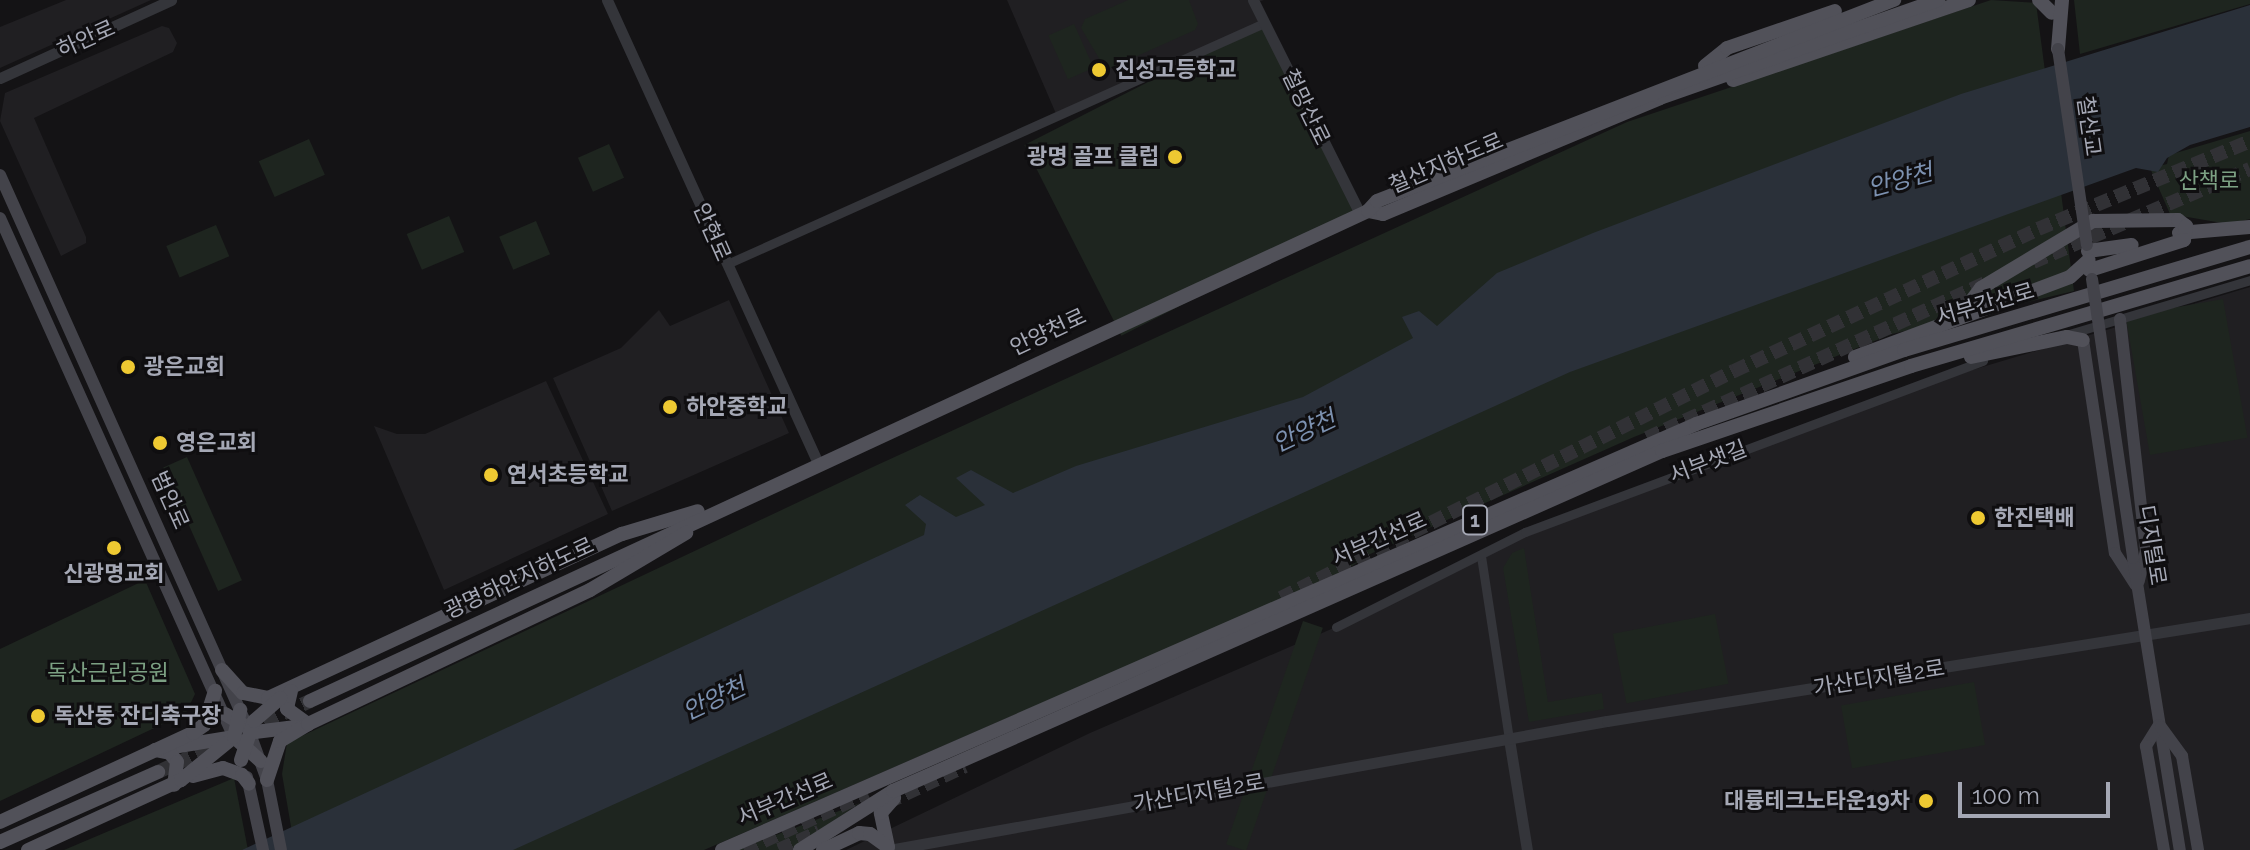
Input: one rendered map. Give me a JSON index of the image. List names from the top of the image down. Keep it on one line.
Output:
{"streets":{"main road":["철산교","철산지하도로","서부간선로","안양천로","범안로","1","디지털로","광명하안지하도로"],"street":["하안로","철망산로","안현로","서부샛길","가산디지털2로"]},"crossings":[["철망산로","철산지하도로"],["철망산로","안양천로"],["철산교","디지털로"],["철산지하도로","안양천로"],["안현로","안양천로"],["안양천로","광명하안지하도로"],["디지털로","가산디지털2로"]],"water":["안양천"],"parks":["산책로","독산근린공원"],"places":["진성고등학교","광명 골프 클럽","광은교회","하안중학교","영은교회","연서초등학교","한진택배","신광명교회","독산동 잔디축구장","대륭테크노타운19차"],"scale_bar":"100 m"}
